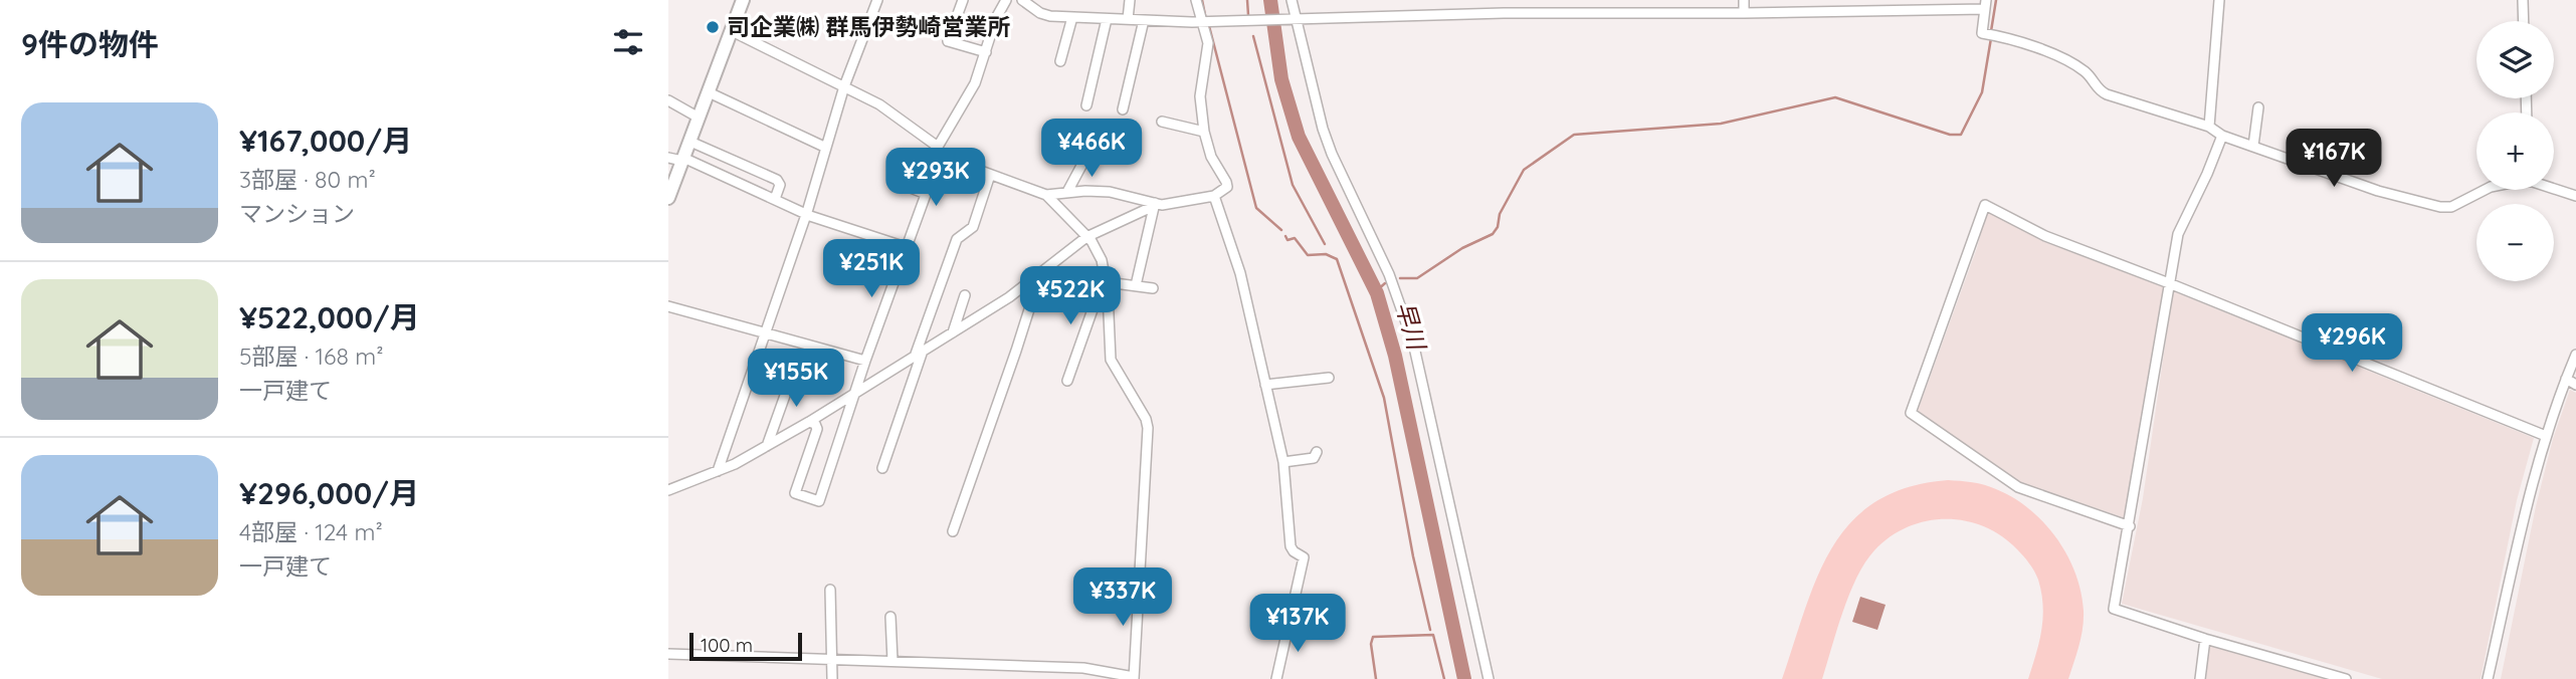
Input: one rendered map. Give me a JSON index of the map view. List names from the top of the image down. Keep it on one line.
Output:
{"water":["早川"],"places":["司企業㈱ 群馬伊勢崎営業所"],"scale_bar":"100 m","page":{"heading":"9件の物件","map_buttons":["+","−"],"list":[{"name":"¥167,000/月","note":"3部屋 · 80 m² · マンション"},{"name":"¥522,000/月","note":"5部屋 · 168 m² · 一戸建て"},{"name":"¥296,000/月","note":"4部屋 · 124 m² · 一戸建て"}],"price":["¥466K","¥167K","¥293K","¥251K","¥522K","¥296K","¥155K","¥337K","¥137K"],"scale":"100 m"}}
